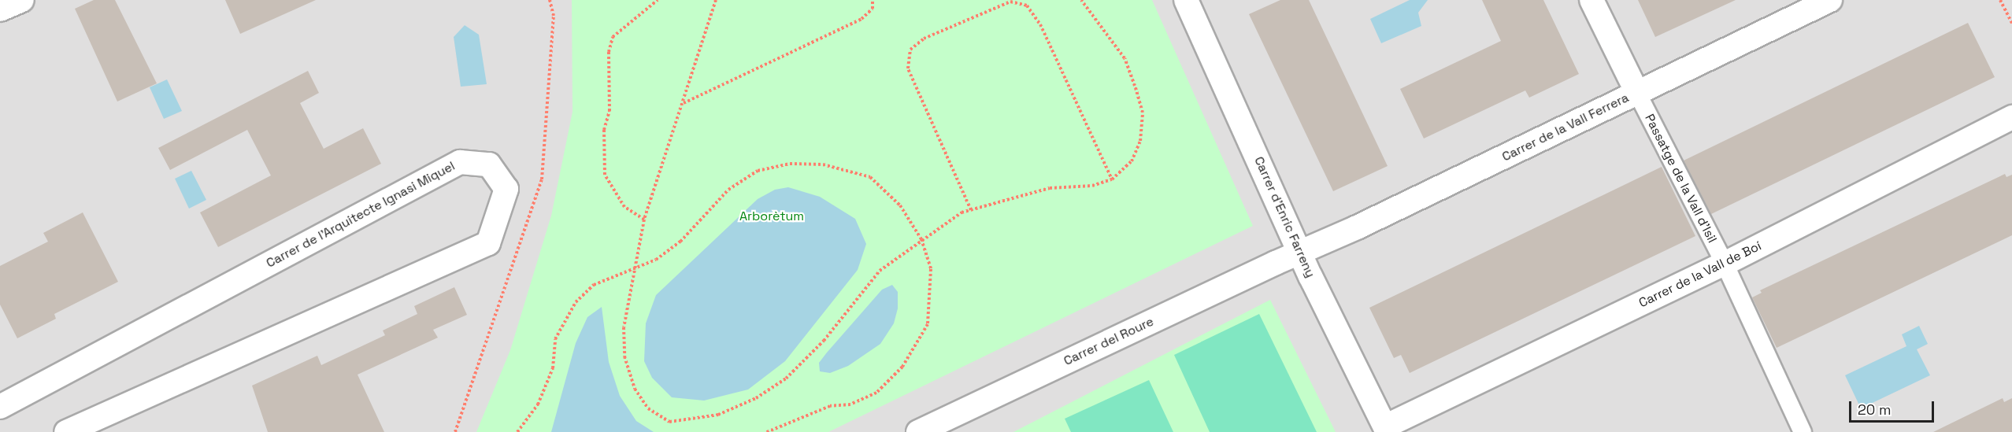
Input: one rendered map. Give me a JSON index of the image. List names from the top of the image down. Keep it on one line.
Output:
{"streets":{"street":["Carrer de la Vall Ferrera","Passatge de la Vall d'Isil","Carrer de l'Arquitecte Ignasi Miquel","Carrer d'Enric Farreny","Carrer de la Vall de Boí","Carrer del Roure"]},"crossings":[["Carrer de la Vall Ferrera","Passatge de la Vall d'Isil"],["Carrer de la Vall Ferrera","Carrer d'Enric Farreny"],["Carrer de la Vall Ferrera","Carrer del Roure"],["Passatge de la Vall d'Isil","Carrer de la Vall de Boí"],["Carrer d'Enric Farreny","Carrer de la Vall de Boí"],["Carrer d'Enric Farreny","Carrer del Roure"]],"parks":["Arborètum"],"scale_bar":"20 m"}
